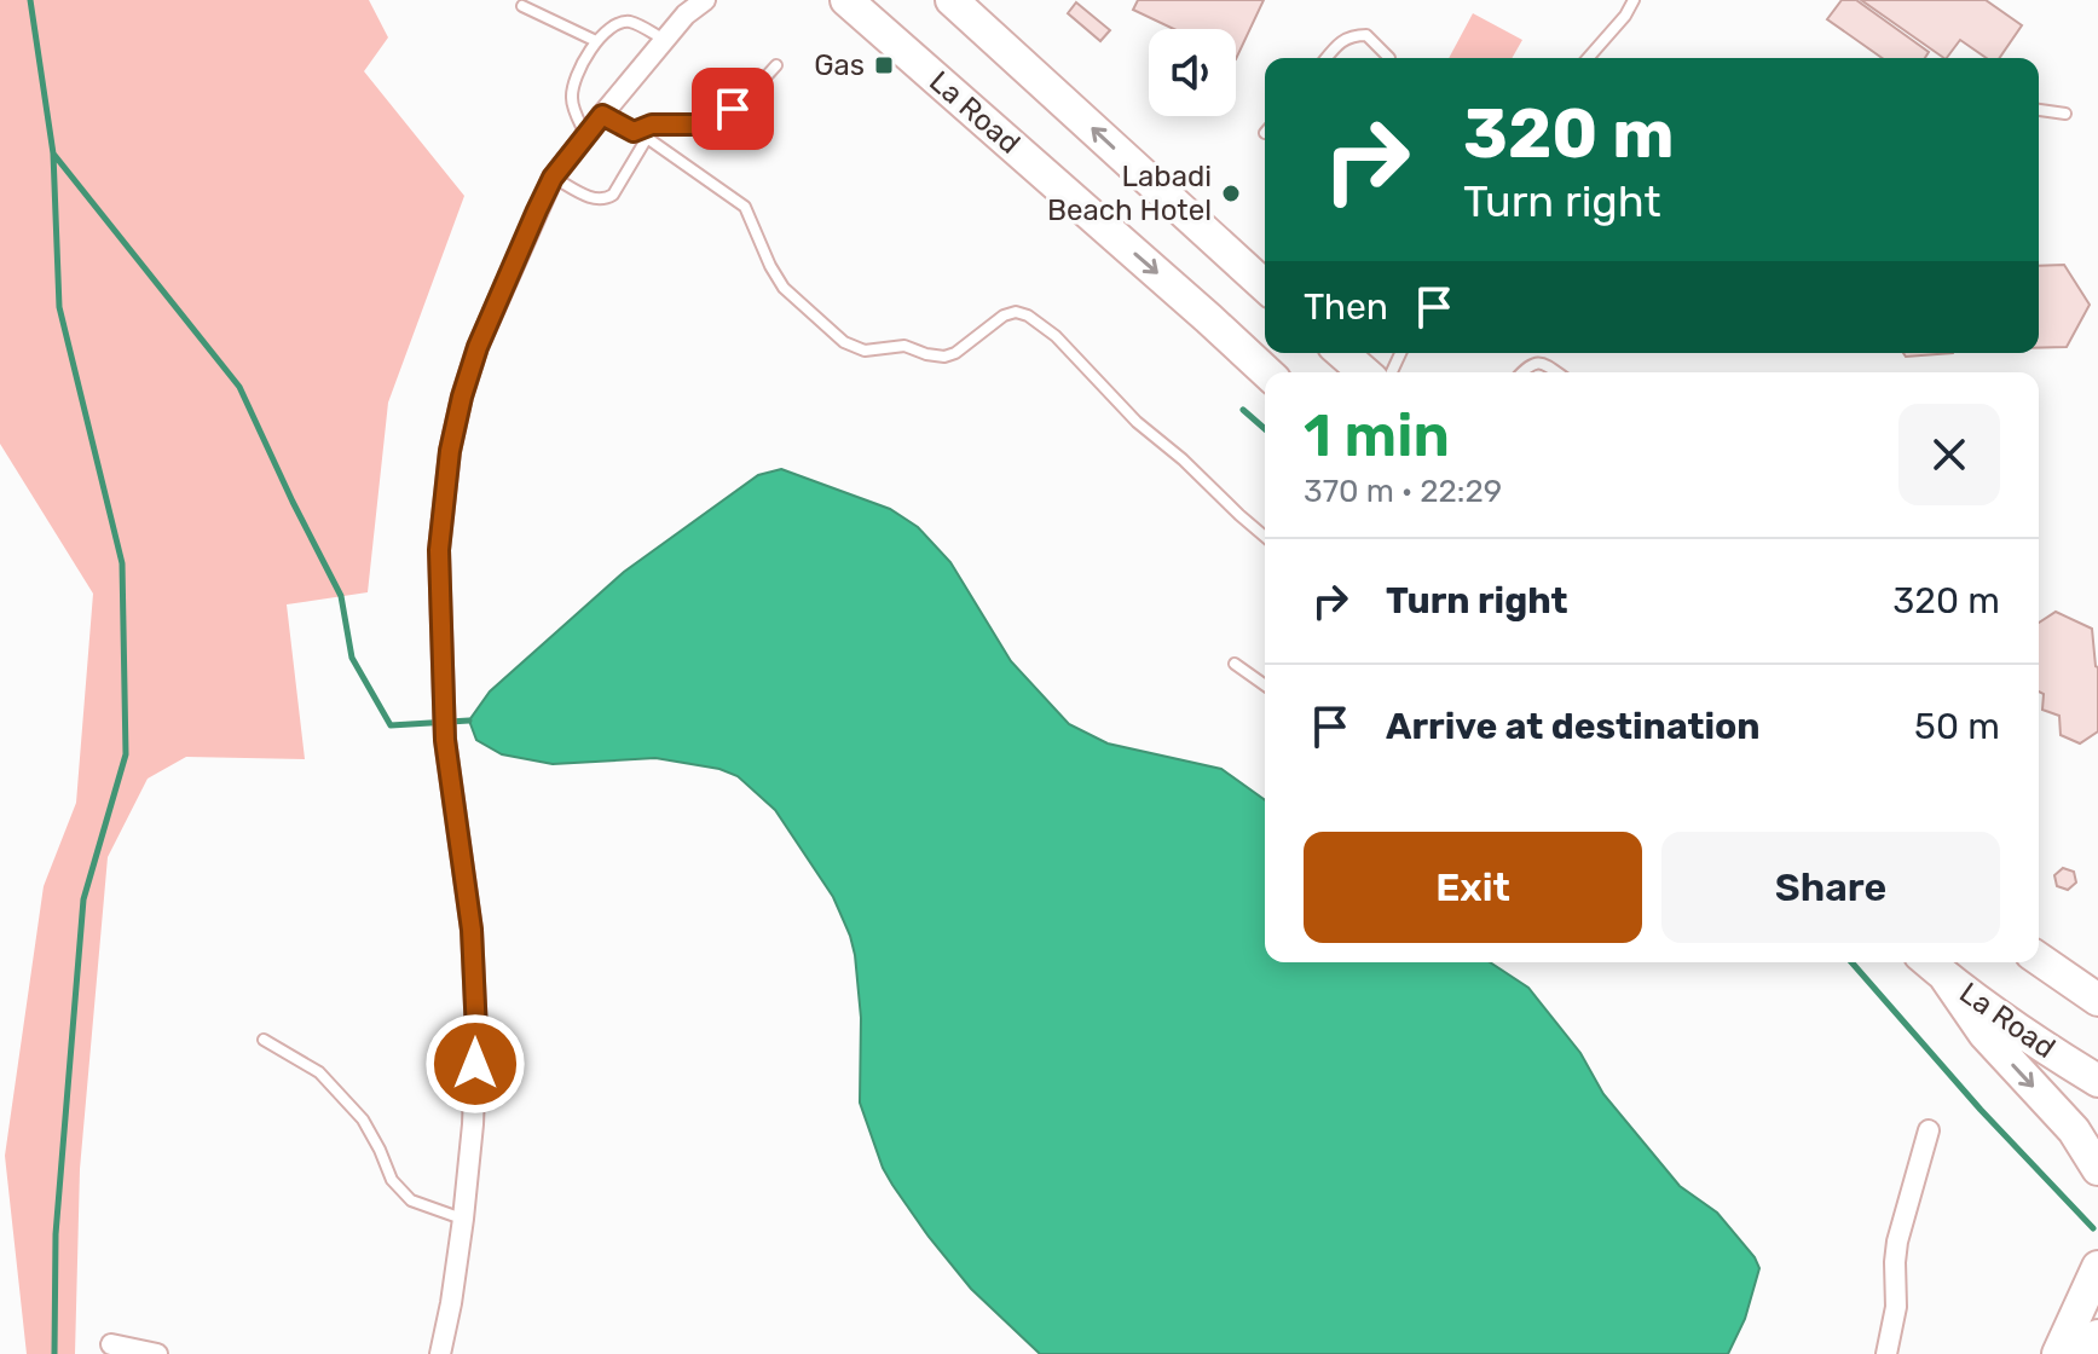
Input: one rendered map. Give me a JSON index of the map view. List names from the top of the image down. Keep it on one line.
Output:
{"streets":{"main road":["La Road"]},"places":{"transit":["Gas"],"other":["Labadi Beach Hotel"]},"page":{"turn":["320 m","Turn right"],"then":"Then","heading":["1 min","370 m · 22:29"],"list":[{"name":"Turn right","value":"320 m"},{"name":"Arrive at destination","value":"50 m"}],"buttons":["Exit","Share"]}}
